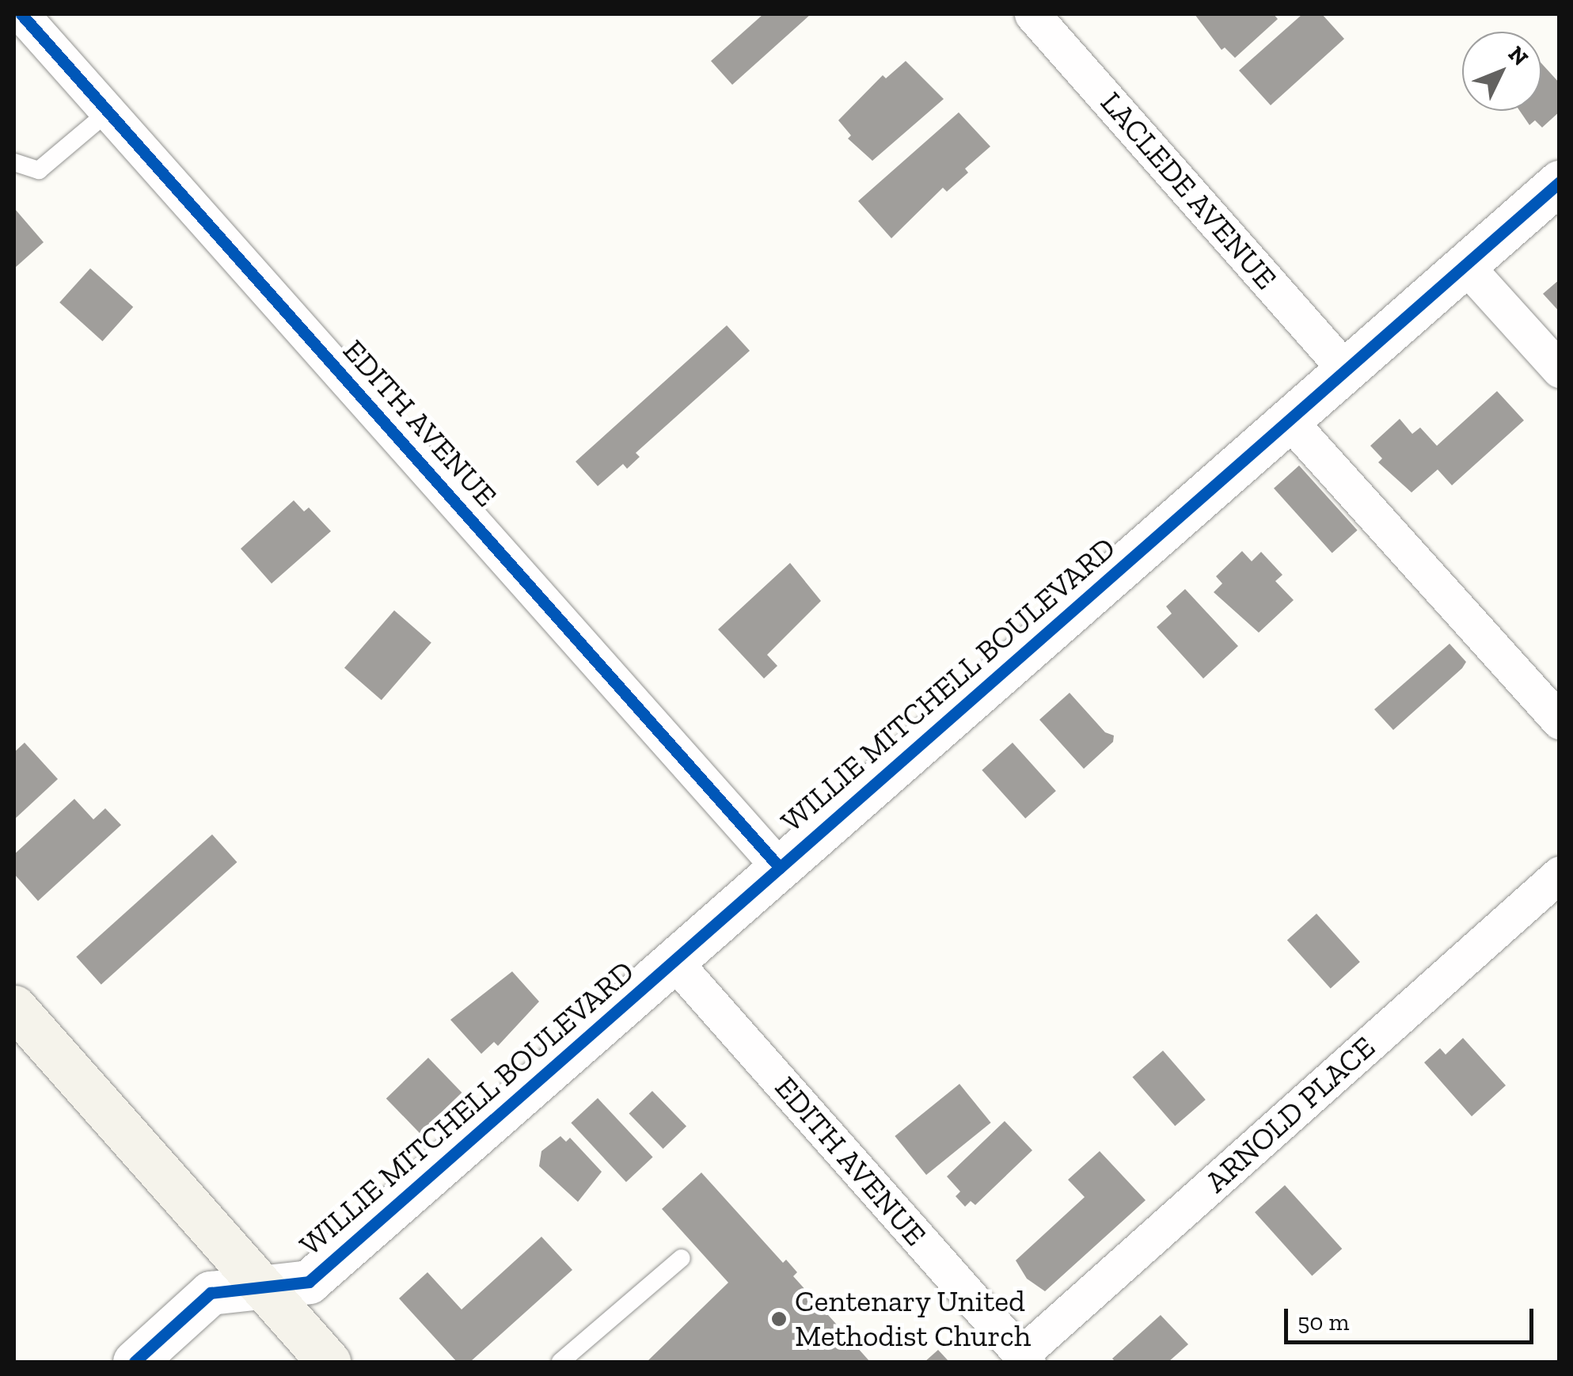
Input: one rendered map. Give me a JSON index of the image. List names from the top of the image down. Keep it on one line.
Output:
{"streets":{"street":["LACLEDE AVENUE","EDITH AVENUE","WILLIE MITCHELL BOULEVARD","ARNOLD PLACE"]},"crossings":[["LACLEDE AVENUE","WILLIE MITCHELL BOULEVARD"],["EDITH AVENUE","WILLIE MITCHELL BOULEVARD"],["EDITH AVENUE","ARNOLD PLACE"]],"places":["Centenary United Methodist Church"],"scale_bar":"50 m","north":"top right"}
